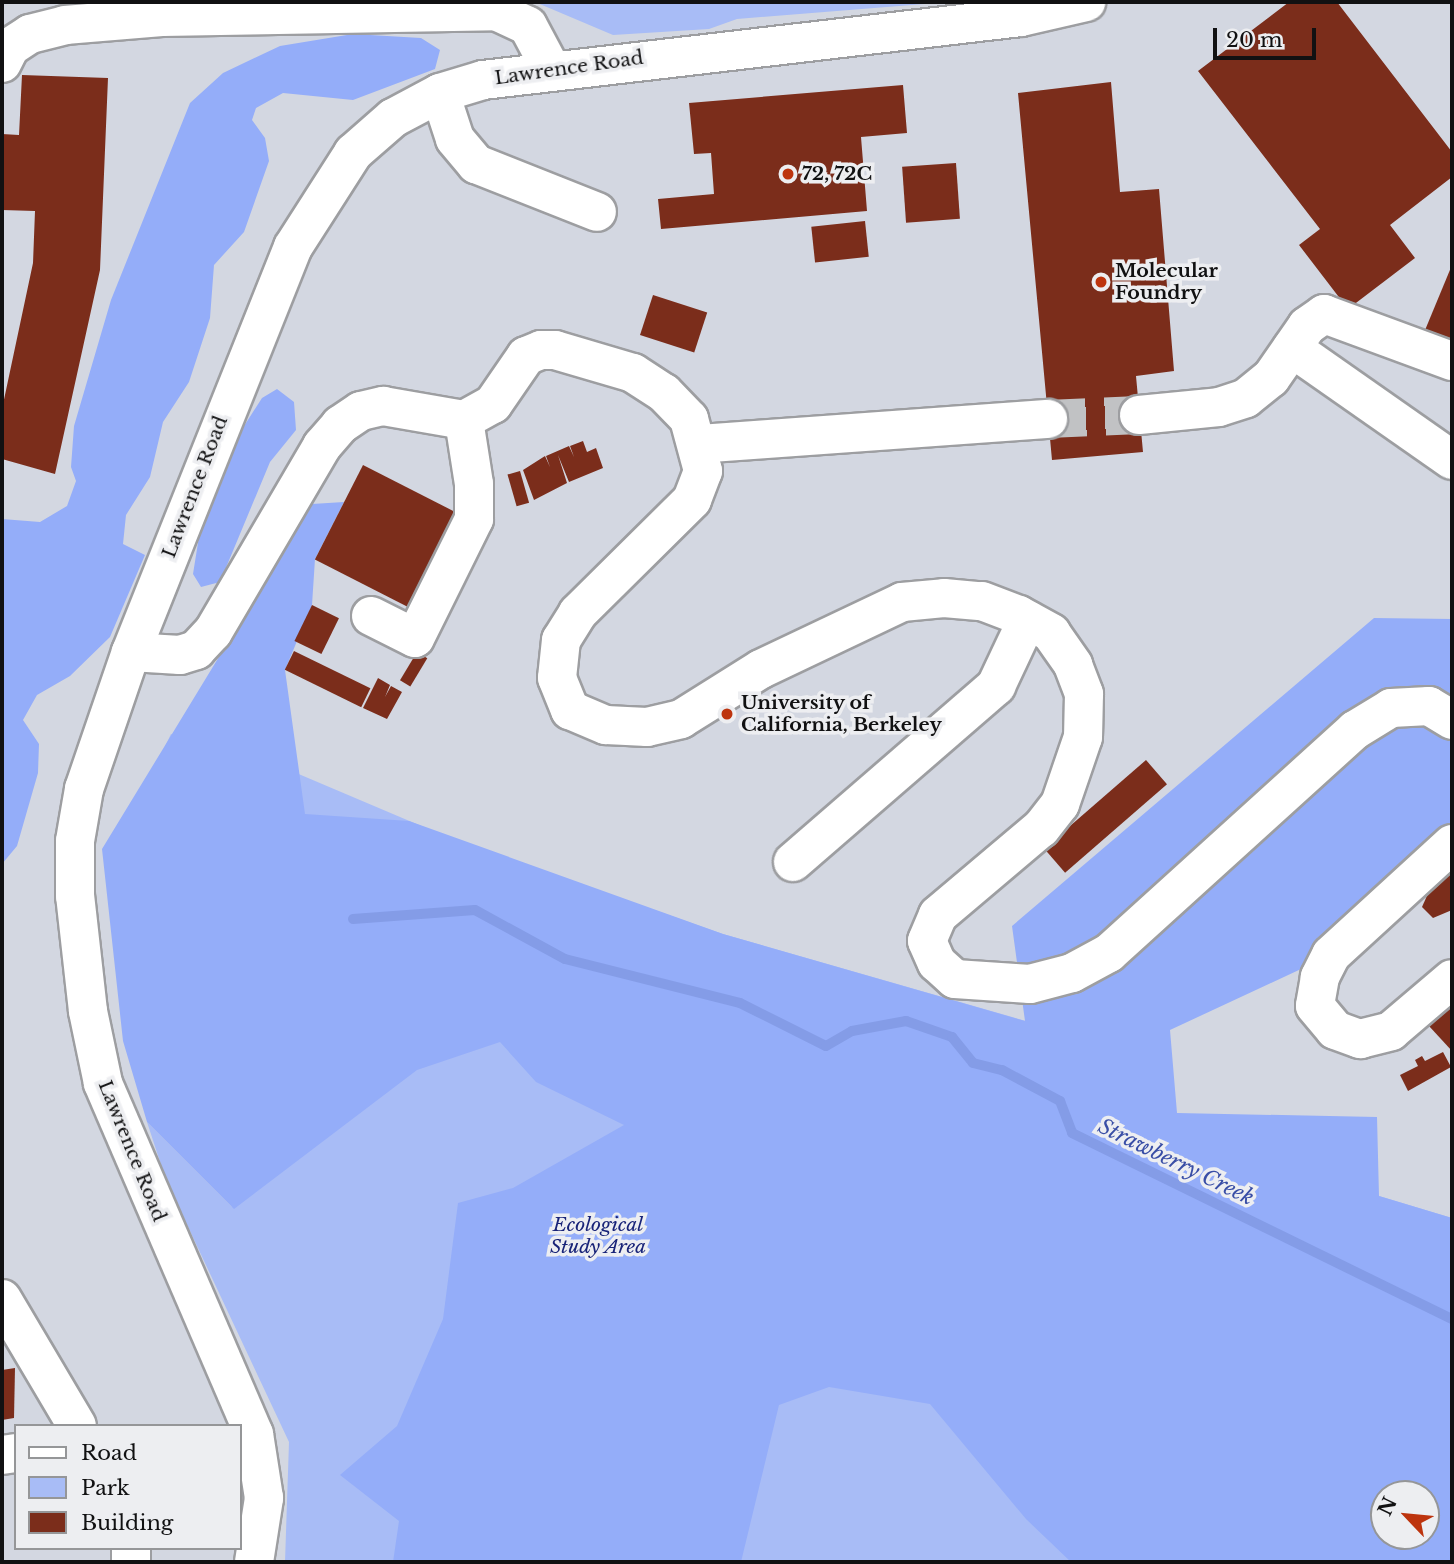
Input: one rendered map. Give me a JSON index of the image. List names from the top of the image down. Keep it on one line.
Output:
{"streets":{"lane":["Lawrence Road"]},"water":["Strawberry Creek"],"parks":["Ecological Study Area"],"places":["72, 72C","Molecular Foundry","University of California, Berkeley"],"legend":["Road","Park","Building"],"scale_bar":"20 m","north":"top left"}
